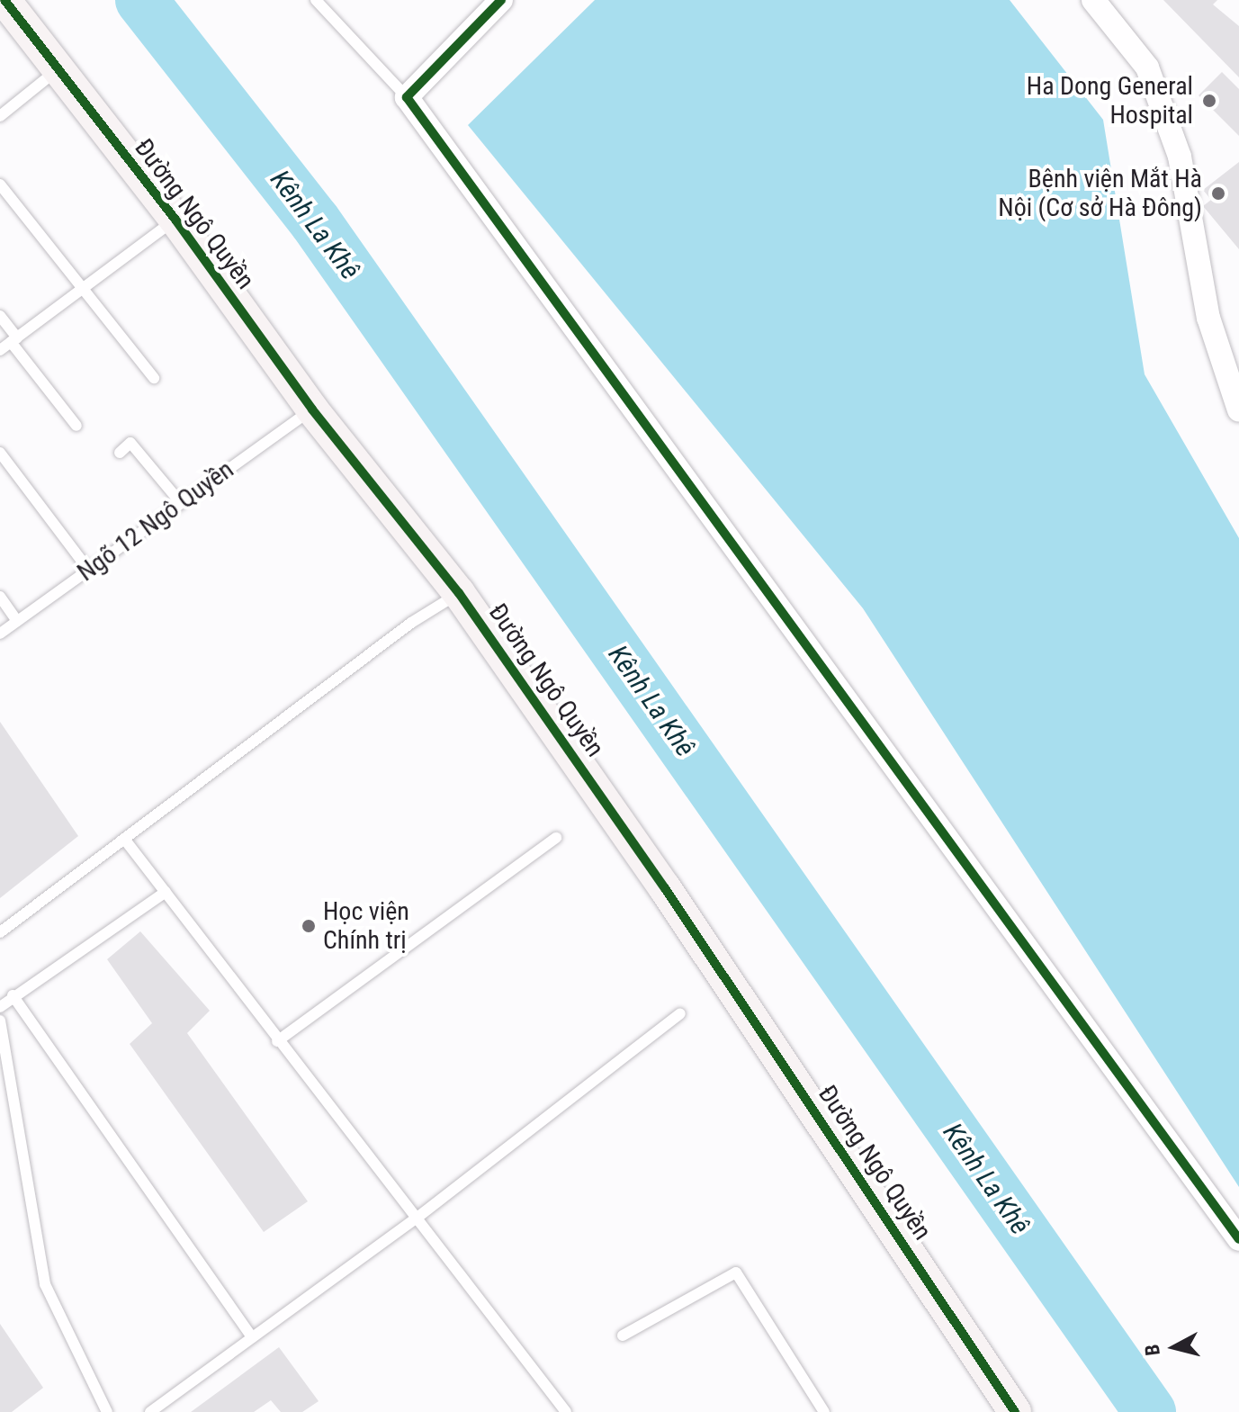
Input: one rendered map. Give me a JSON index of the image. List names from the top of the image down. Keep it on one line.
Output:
{"streets":{"street":["Đường Ngô Quyền"],"lane":["Ngõ 12 Ngô Quyền"]},"crossings":[["Đường Ngô Quyền","Ngõ 12 Ngô Quyền"]],"water":["Kênh La Khê"],"places":["Ha Dong General Hospital","Bệnh viện Mắt Hà Nội (Cơ sở Hà Đông)","Học viện Chính trị"],"north":"left"}
